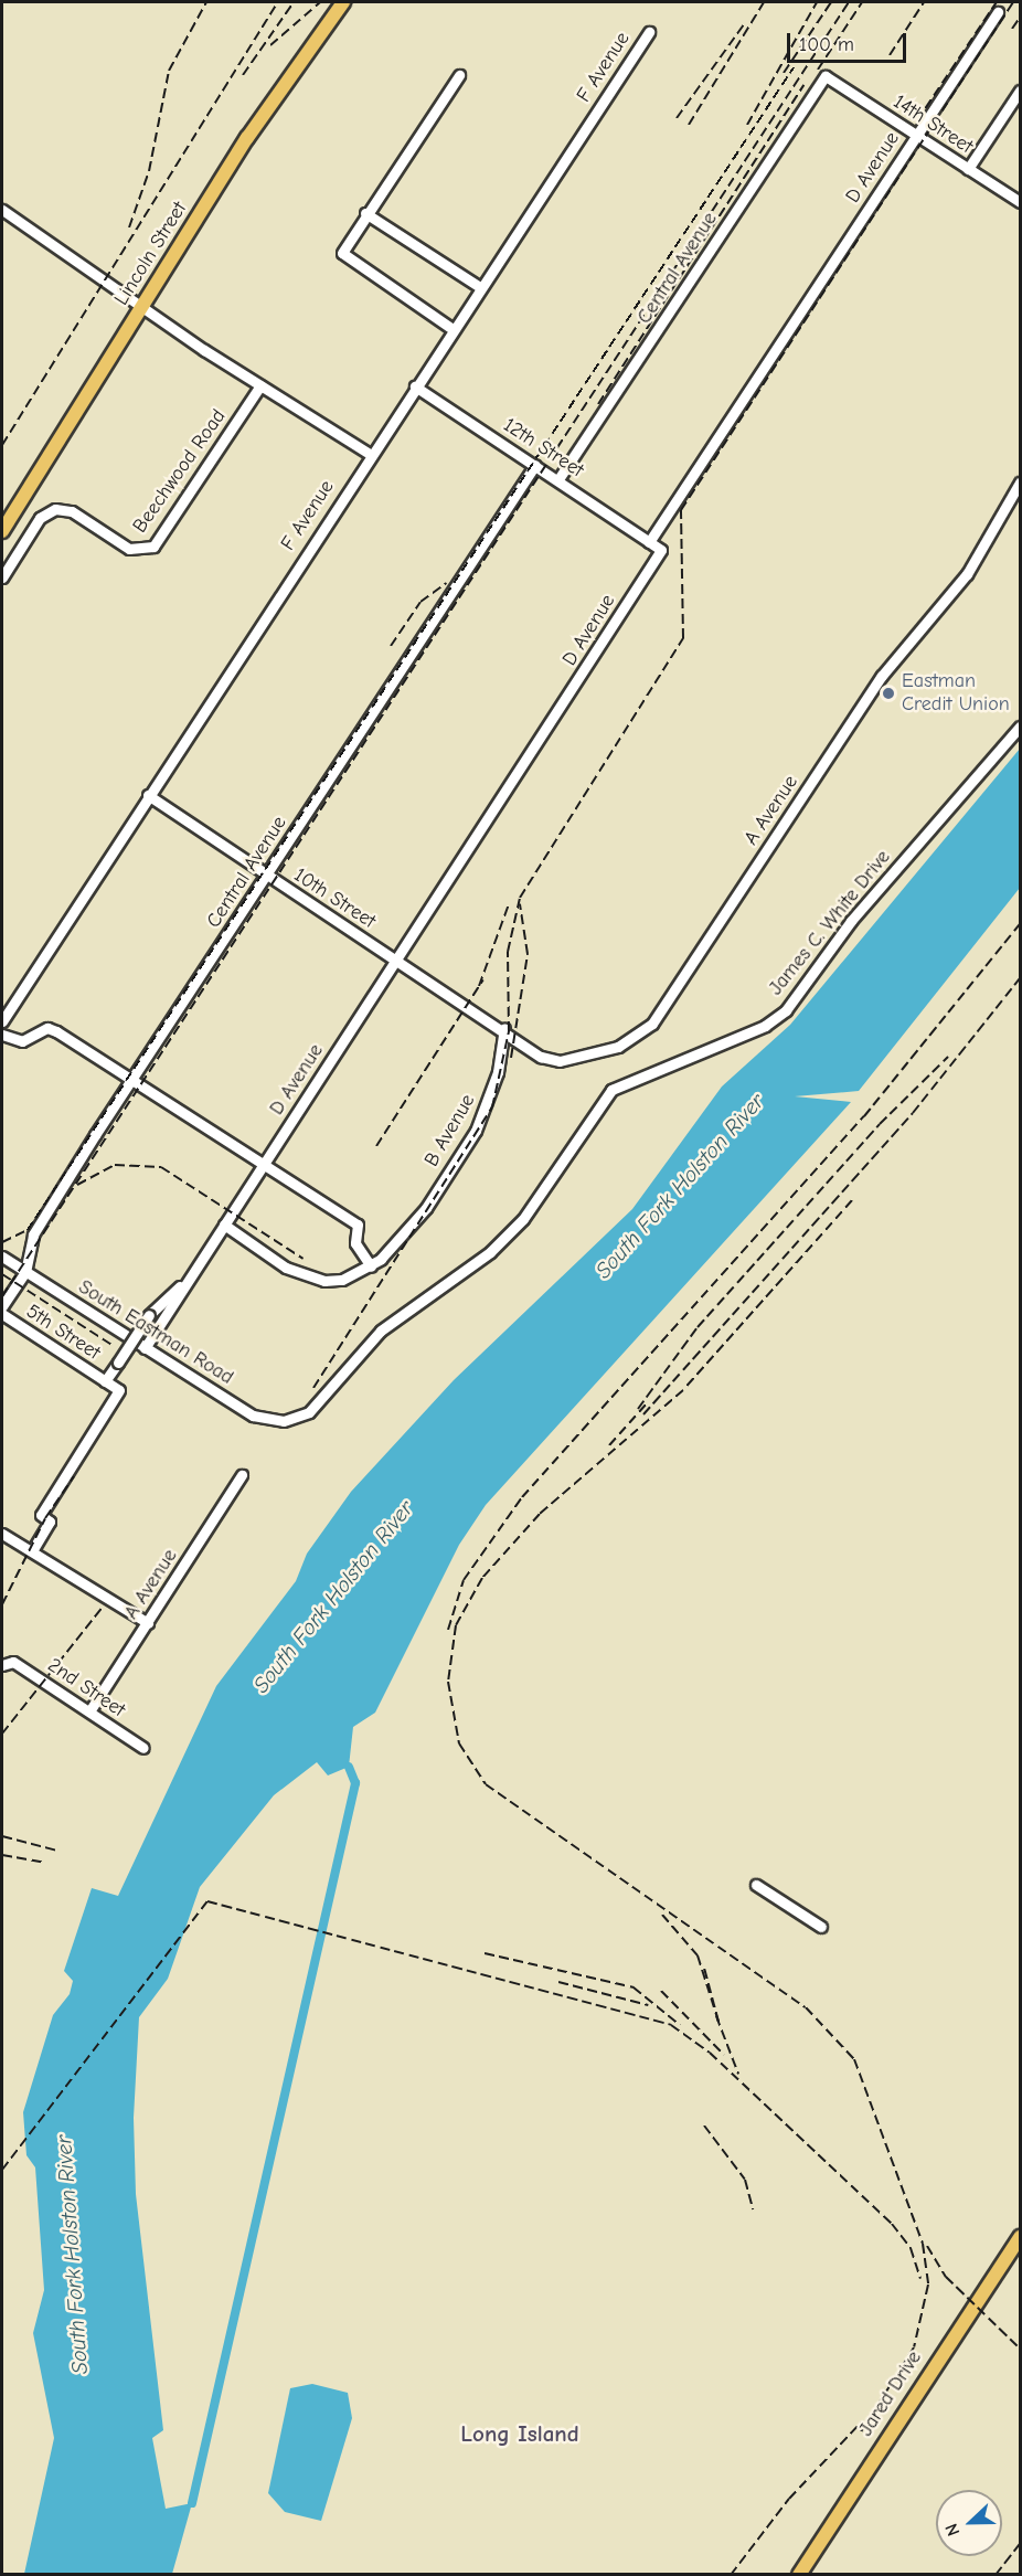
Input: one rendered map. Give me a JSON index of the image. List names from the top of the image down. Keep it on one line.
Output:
{"streets":{"main road":["Lincoln Street","Jared Drive"],"street":["F Avenue","14th Street","D Avenue","Central Avenue","12th Street","Beechwood Road","A Avenue","10th Street","James C. White Drive","B Avenue","5th Street","South Eastman Road","2nd Street"]},"crossings":[["F Avenue","12th Street"],["F Avenue","10th Street"],["14th Street","D Avenue"],["14th Street","Central Avenue"],["D Avenue","12th Street"],["D Avenue","10th Street"],["D Avenue","5th Street"],["D Avenue","South Eastman Road"],["Central Avenue","12th Street"],["Central Avenue","10th Street"],["Central Avenue","South Eastman Road"],["A Avenue","10th Street"],["A Avenue","B Avenue"],["A Avenue","2nd Street"],["10th Street","B Avenue"],["James C. White Drive","South Eastman Road"]],"districts":["Long Island"],"water":["South Fork Holston River"],"places":["Eastman Credit Union"],"scale_bar":"100 m","north":"left"}
